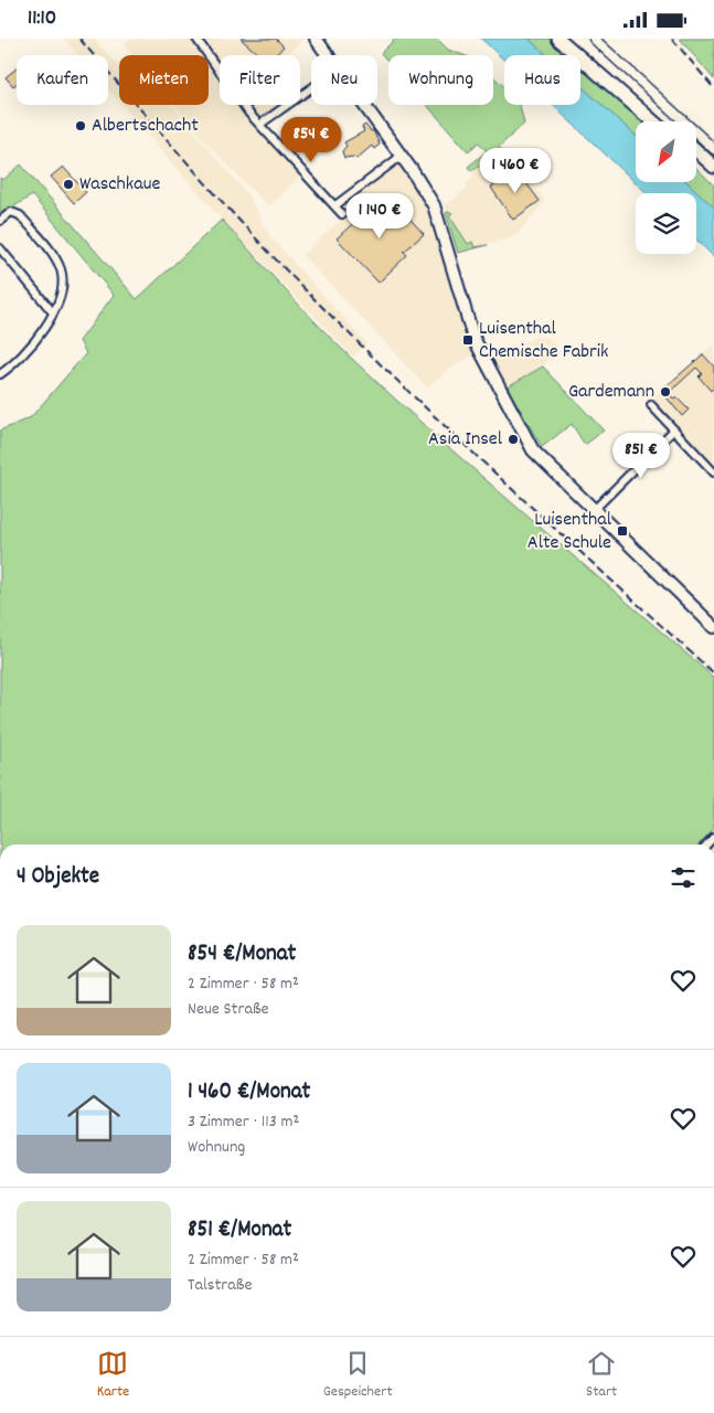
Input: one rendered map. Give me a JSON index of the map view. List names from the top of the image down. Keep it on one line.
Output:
{"places":{"other":["Albertschacht","Waschkaue","Gardemann","Asia Insel"],"transit":["Luisenthal Chemische Fabrik","Luisenthal Alte Schule"]},"north":"bottom left","page":{"status":"11:10","chip":["Kaufen","Mieten","Filter","Neu","Wohnung","Haus"],"price":["854 €","1 460 €","1 140 €","851 €"],"heading":"4 Objekte","list":[{"name":"854 €/Monat","note":"2 Zimmer · 58 m² · Neue Straße"},{"name":"1 460 €/Monat","note":"3 Zimmer · 113 m² · Wohnung"},{"name":"851 €/Monat","note":"2 Zimmer · 58 m² · Talstraße"}],"tabs":["Karte","Gespeichert","Start"]}}
